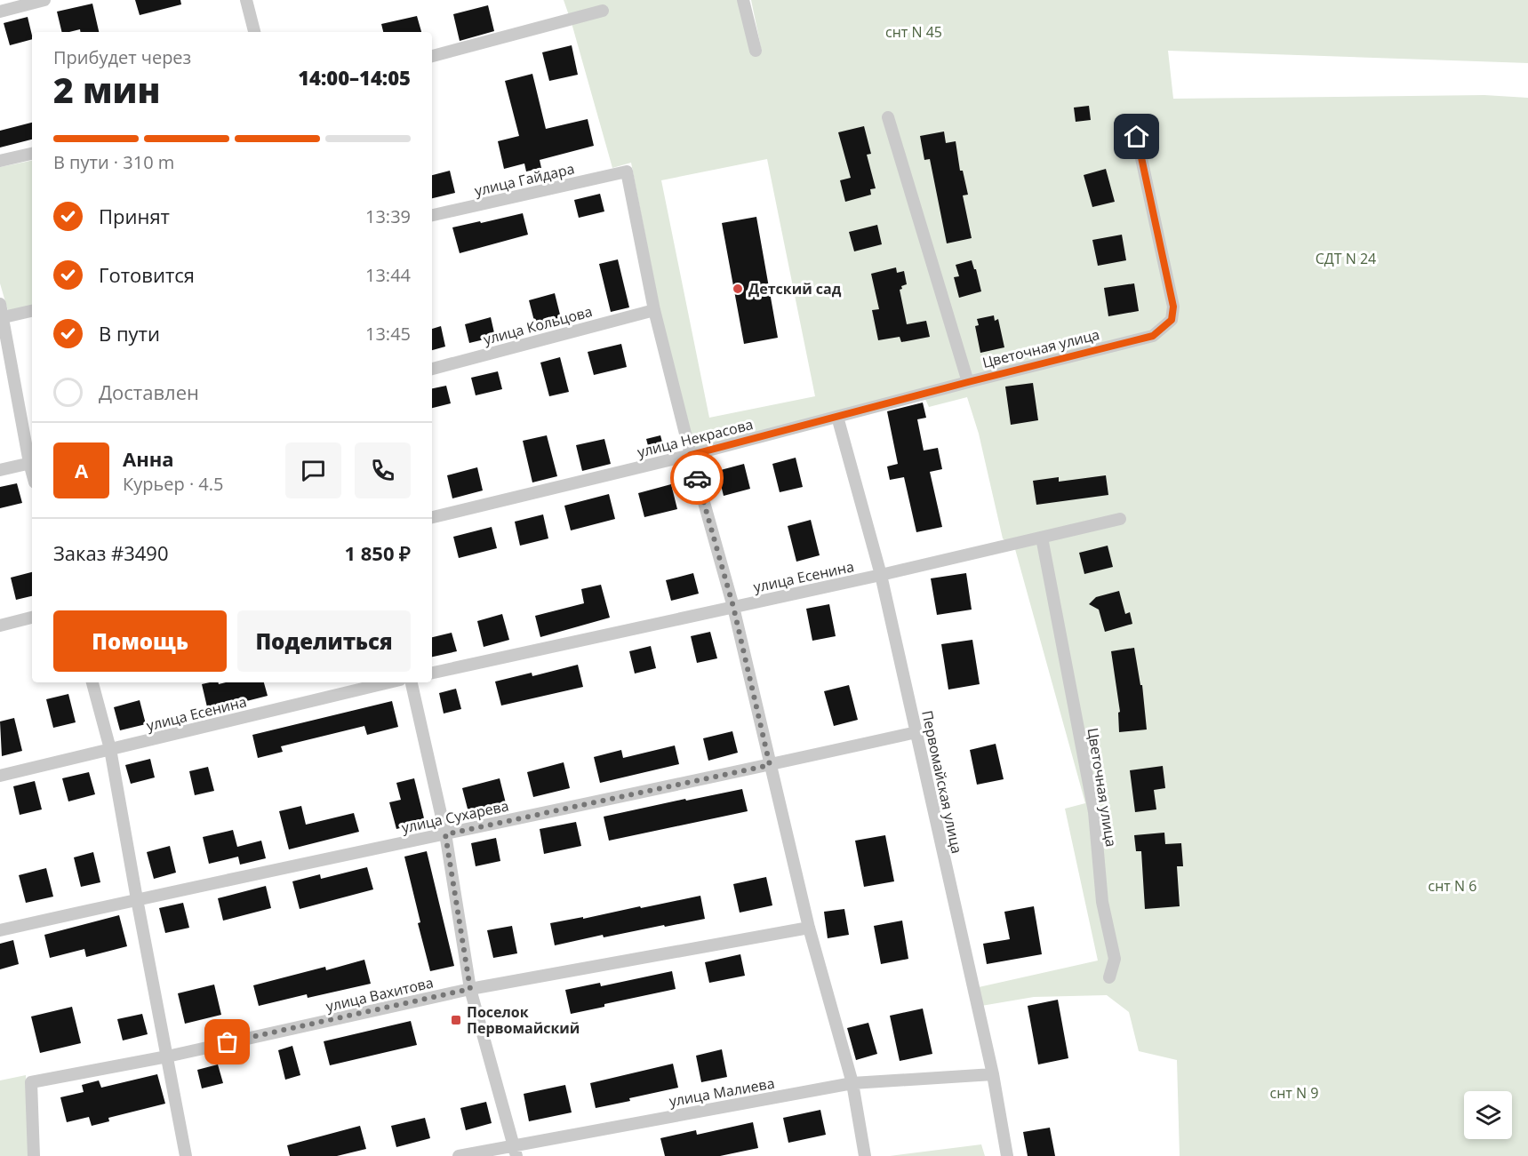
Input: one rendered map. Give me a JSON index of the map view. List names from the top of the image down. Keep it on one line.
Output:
{"streets":{"street":["улица Гайдара","улица Кольцова","Цветочная улица","улица Некрасова","улица Есенина","Первомайская улица","улица Сухарева","улица Вахитова","улица Малиева"]},"crossings":[["улица Гайдара","улица Кольцова"],["Цветочная улица","улица Некрасова"],["Цветочная улица","улица Есенина"],["улица Некрасова","Первомайская улица"],["улица Есенина","Первомайская улица"],["Первомайская улица","улица Сухарева"],["Первомайская улица","улица Малиева"]],"parks":["снт N 45","СДТ N 24","снт N 6","снт N 9"],"places":{"other":["Детский сад"],"transit":["Поселок Первомайский"]},"page":{"heading":["2 мин","Прибудет через","14:00–14:05"],"panel":["Анна","Курьер · 4.5","Заказ #3490","1 850 ₽"],"bar":"В пути · 310 m","list":[["Принят","13:39"],["Готовится","13:44"],["В пути","13:45"],"Доставлен"],"round":"А","buttons":["Помощь","Поделиться"]}}
